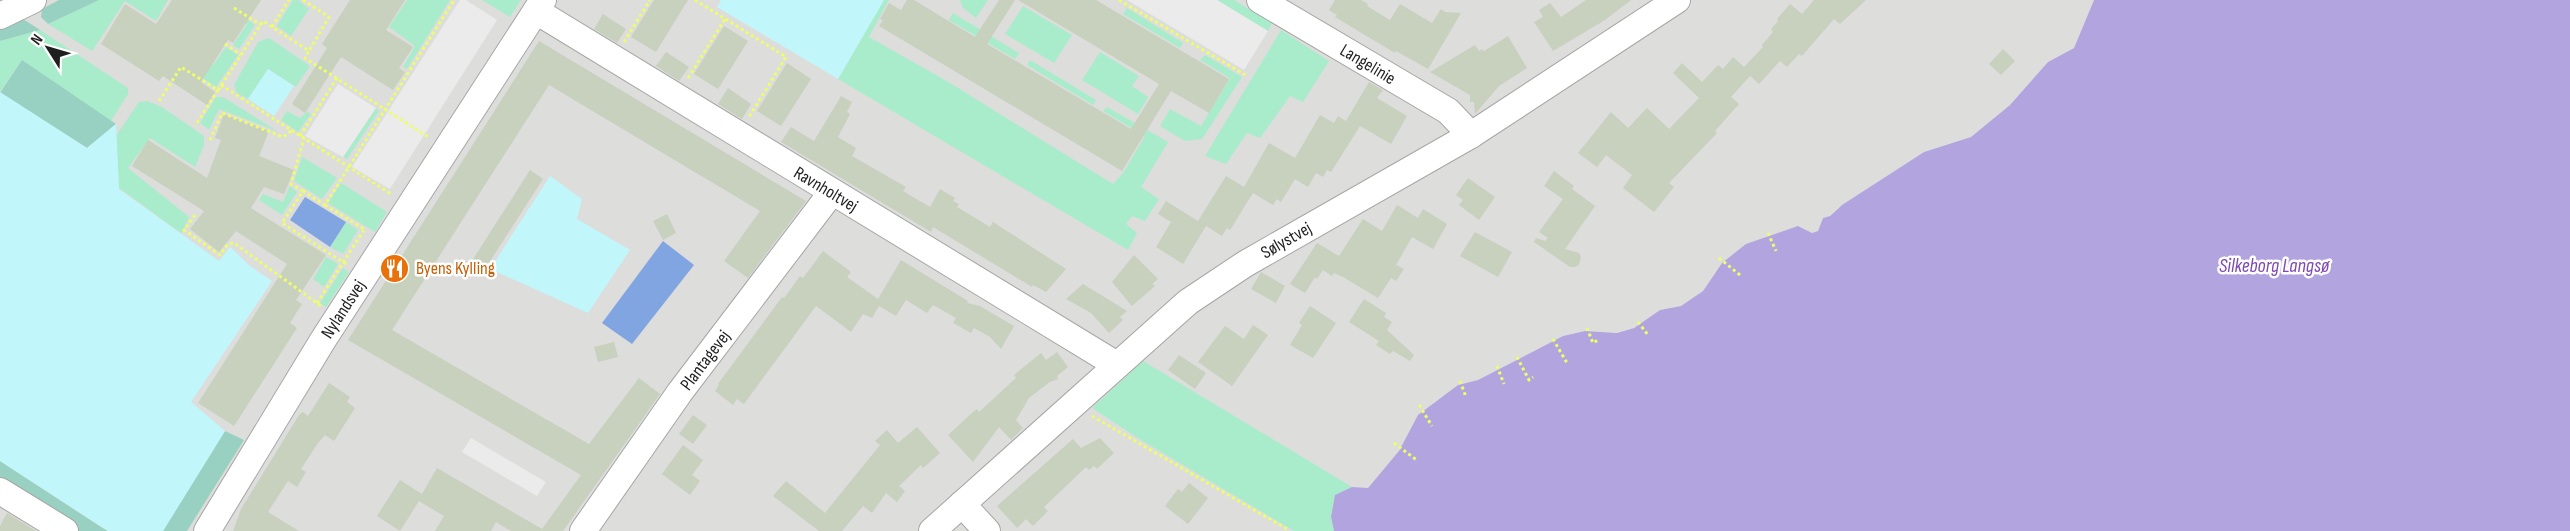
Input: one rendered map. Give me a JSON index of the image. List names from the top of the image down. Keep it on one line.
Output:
{"streets":{"street":["Langelinie","Ravnholtvej","Sølystvej","Nylandsvej","Plantagevej"]},"crossings":[["Langelinie","Sølystvej"],["Ravnholtvej","Sølystvej"],["Ravnholtvej","Nylandsvej"],["Ravnholtvej","Plantagevej"]],"water":["Silkeborg Langsø"],"places":{"restaurant":["Byens Kylling"]},"north":"top left"}
